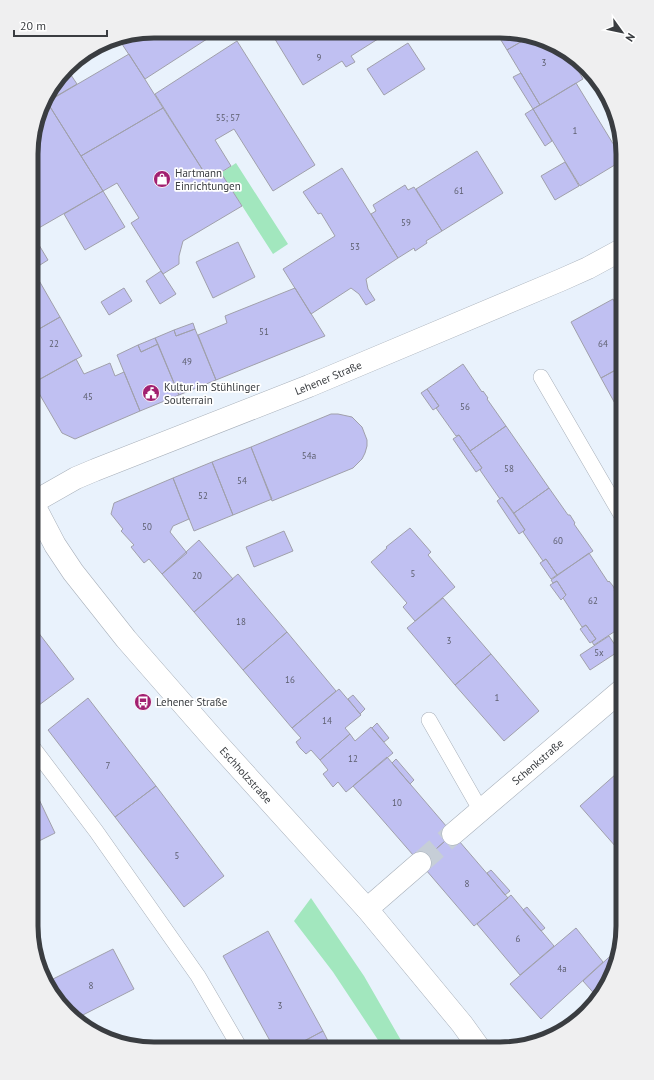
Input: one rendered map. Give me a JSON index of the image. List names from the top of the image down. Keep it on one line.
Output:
{"streets":{"street":["Lehener Straße","Schenkstraße","Eschholzstraße"]},"places":{"shop":["Hartmann Einrichtungen"],"public building":["Kultur im Stühlinger Souterrain"],"bus stop":["Lehener Straße"]},"house_numbers":["9","3","55; 57","1","61","59","53","51","22","64","49","45","56","54a","58","54","52","50","60","5","20","62","18","3","5x","16","1","14","12","7","10","5","8","6","4a","8","3"],"scale_bar":"20 m","north":"bottom right"}
